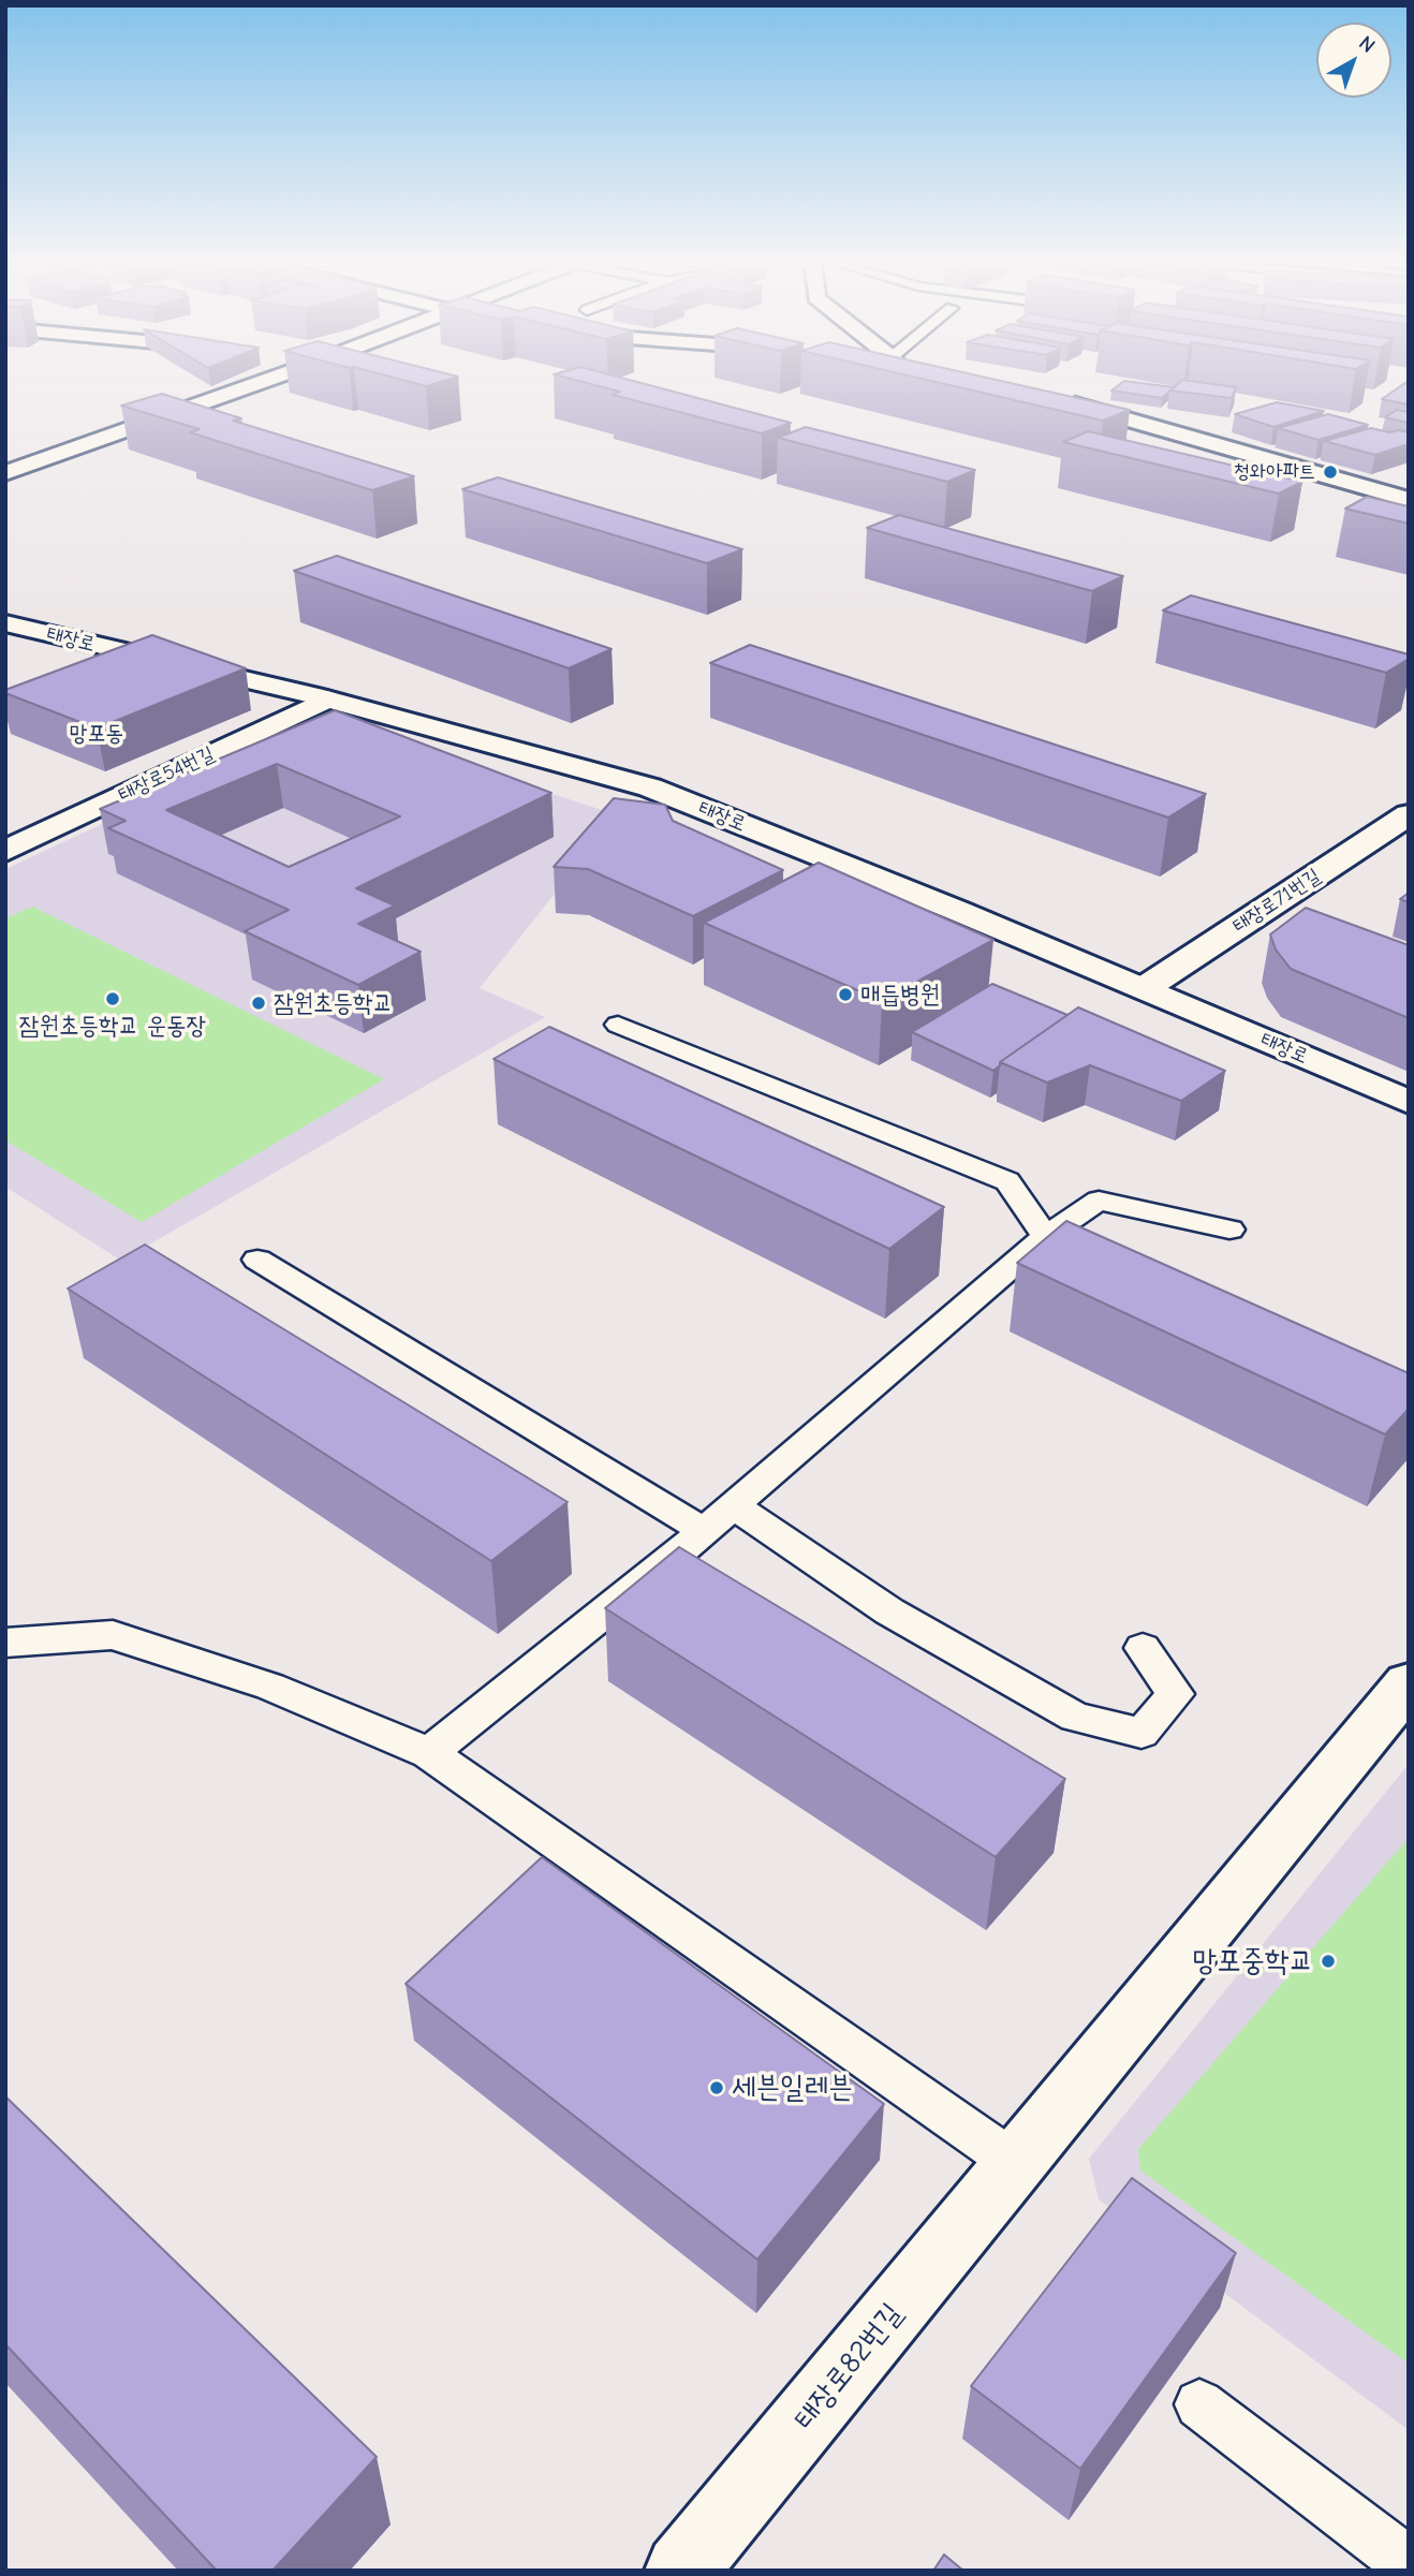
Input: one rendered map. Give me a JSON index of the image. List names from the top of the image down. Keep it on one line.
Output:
{"streets":{"street":["태장로","태장로54번길","태장로71번길","태장로82번길"]},"crossings":[["태장로","태장로54번길"],["태장로","태장로71번길"]],"districts":["망포동"],"places":["청와아파트","매듭병원","잠원초등학교 운동장","잠원초등학교","망포중학교","세븐일레븐"],"north":"top right"}
